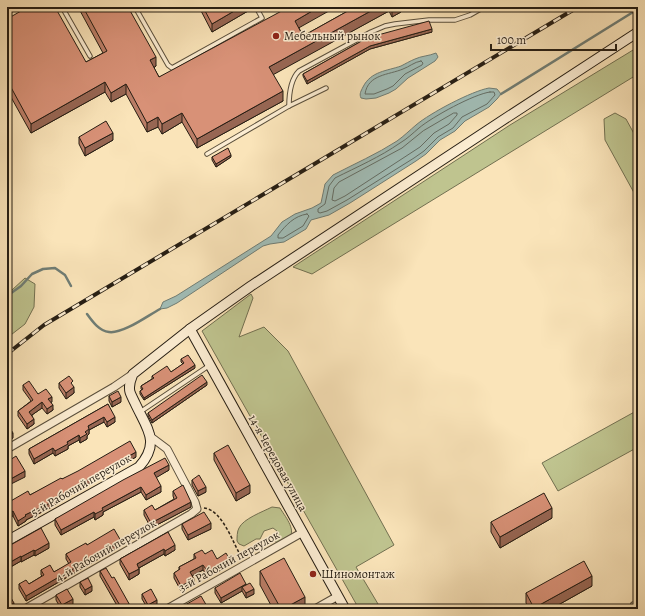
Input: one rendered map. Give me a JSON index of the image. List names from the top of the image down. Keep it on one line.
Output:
{"streets":{"main road":["14-я Чередовая улица","5-й Рабочий переулок"],"street":["4-й Рабочий переулок","3-й Рабочий переулок"]},"crossings":[["14-я Чередовая улица","3-й Рабочий переулок"]],"places":["Мебельный рынок","Шиномонтаж"],"scale_bar":"100 m"}
